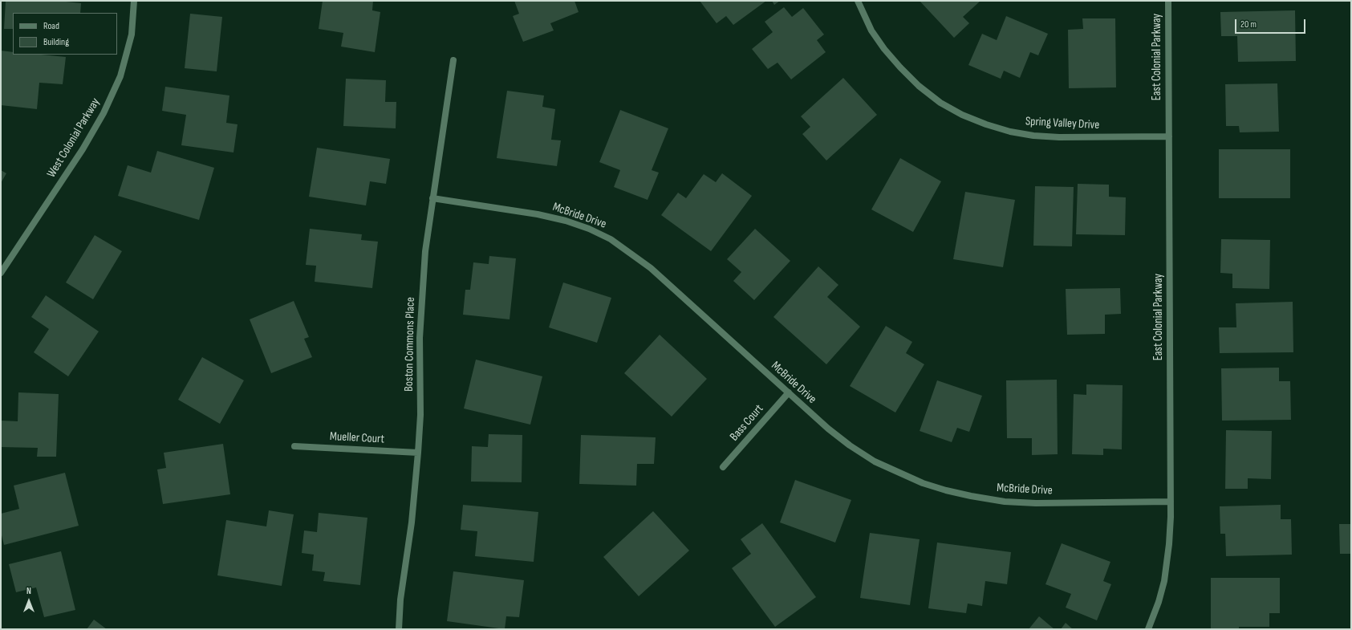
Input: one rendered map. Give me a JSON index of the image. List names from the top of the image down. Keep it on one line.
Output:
{"streets":{"street":["East Colonial Parkway","Spring Valley Drive","West Colonial Parkway","McBride Drive","Boston Commons Place","Bass Court","Mueller Court"]},"crossings":[["East Colonial Parkway","Spring Valley Drive"],["East Colonial Parkway","McBride Drive"],["McBride Drive","Boston Commons Place"],["McBride Drive","Bass Court"],["Boston Commons Place","Mueller Court"]],"legend":["Road","Building"],"scale_bar":"20 m","north":"top"}
